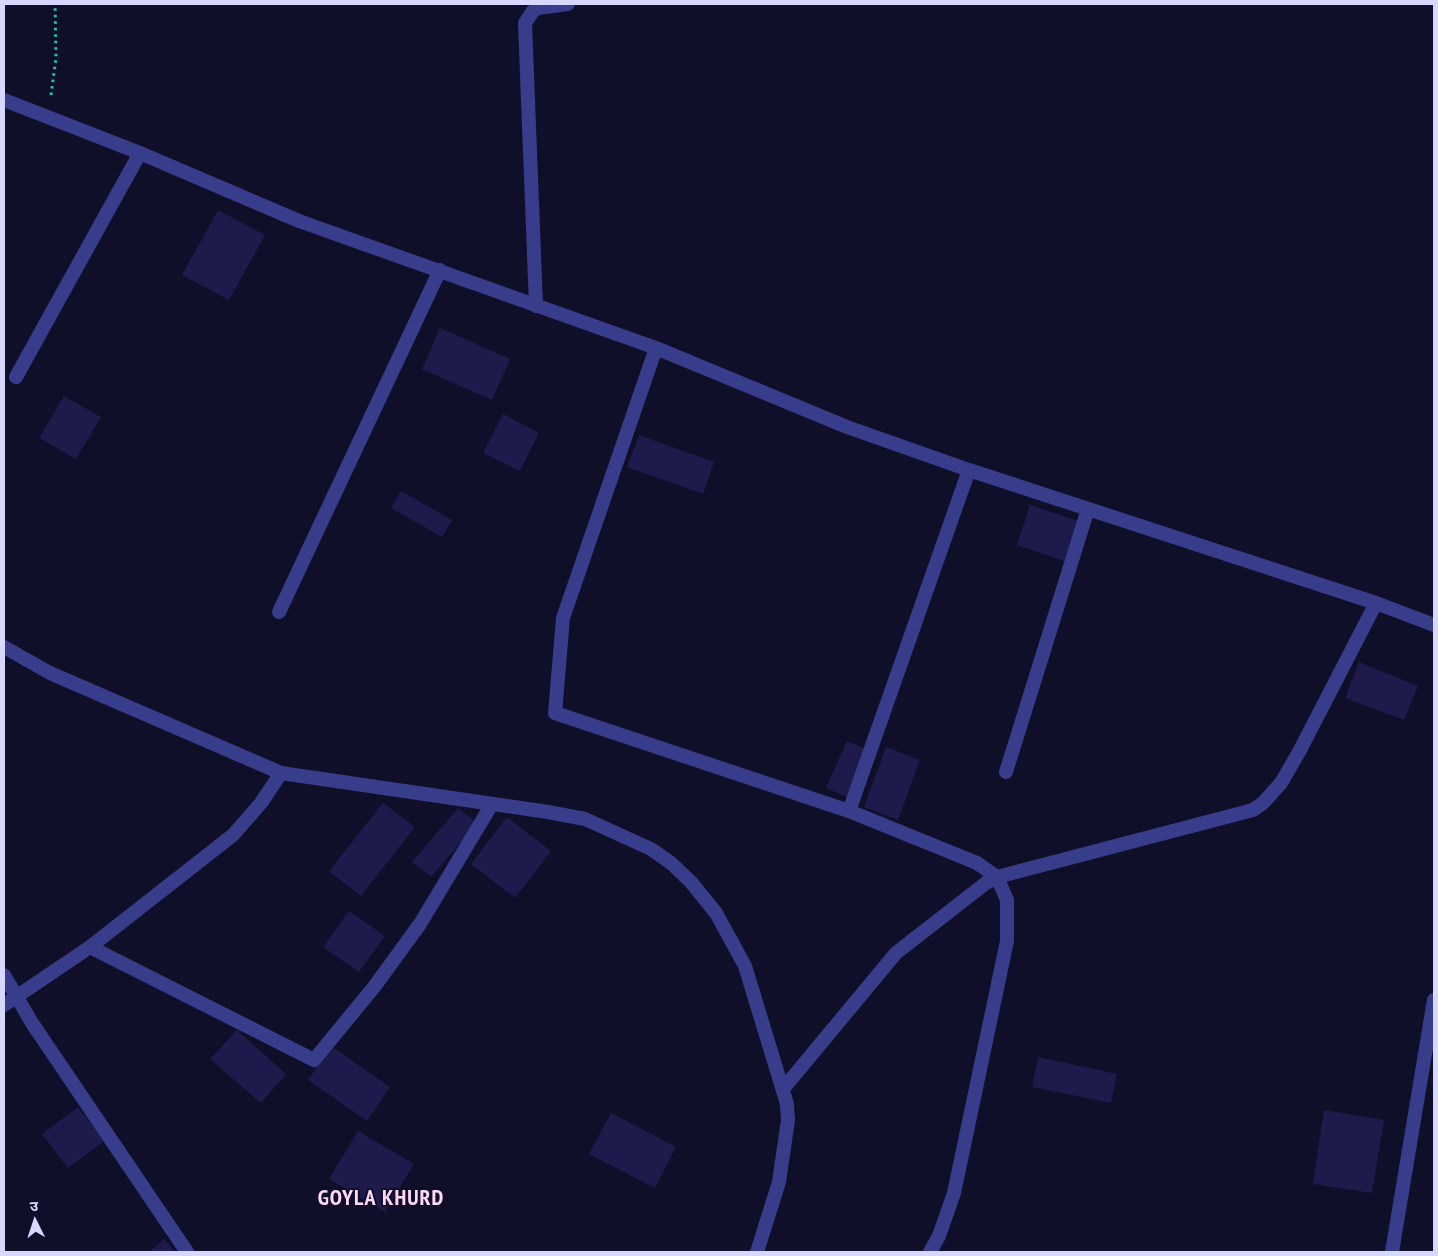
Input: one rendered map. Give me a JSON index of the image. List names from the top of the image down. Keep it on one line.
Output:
{"districts":["GOYLA KHURD"],"north":"top"}
